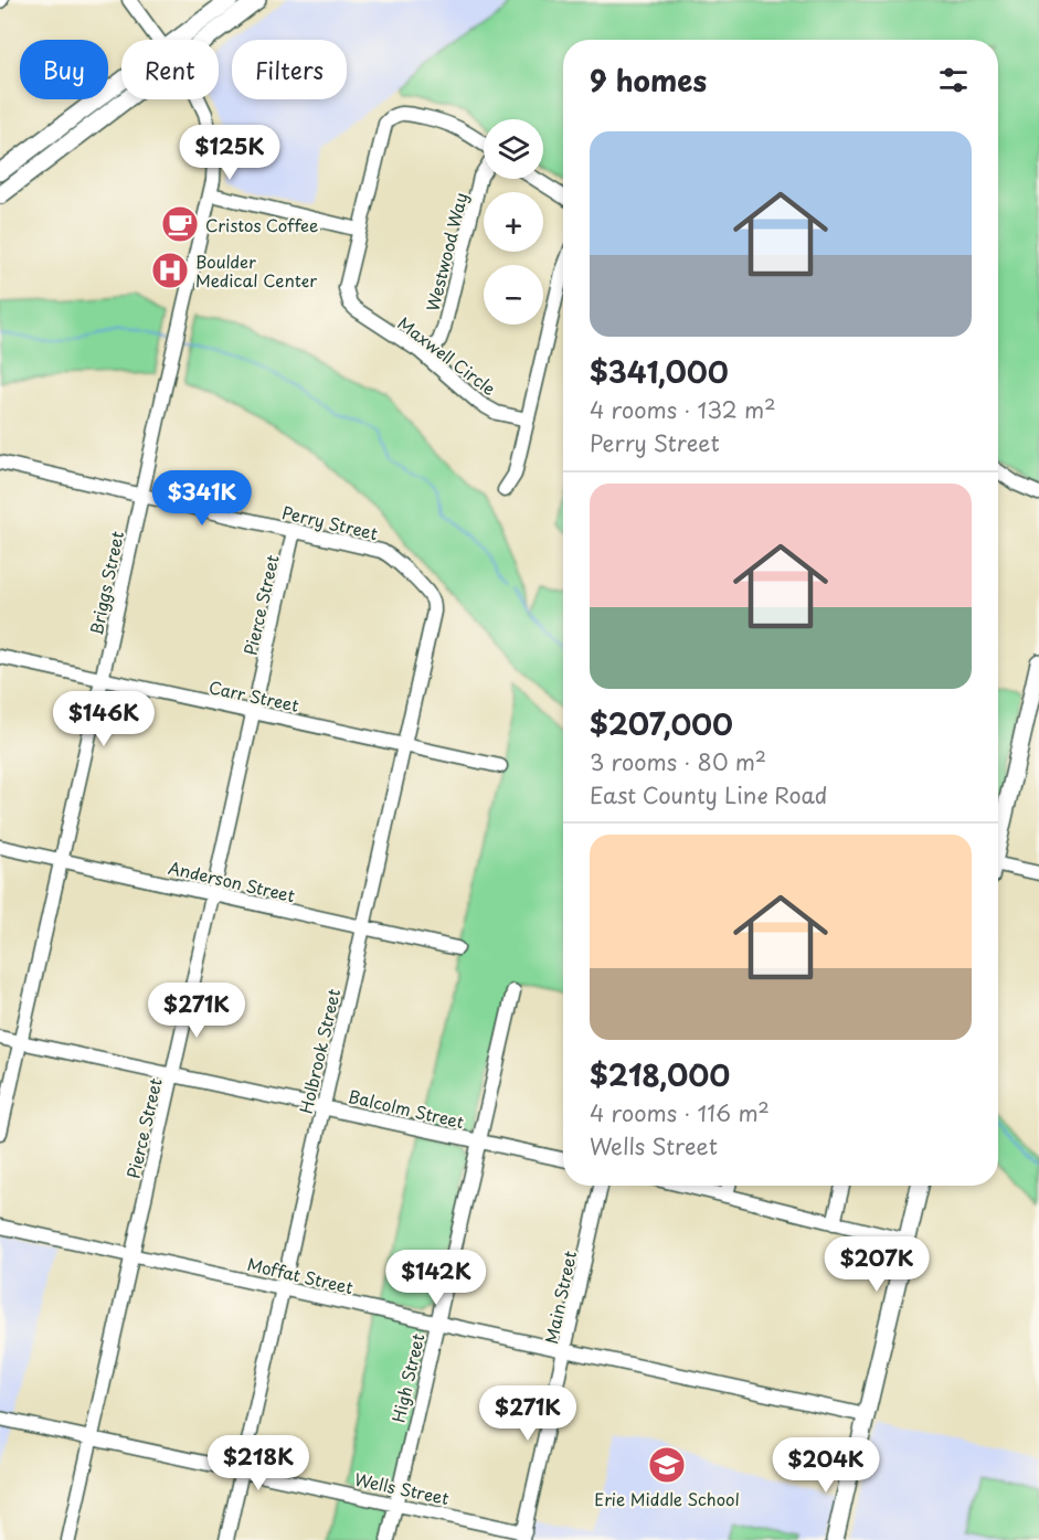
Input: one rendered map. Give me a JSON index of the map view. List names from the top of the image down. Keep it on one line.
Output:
{"streets":{"street":["Westwood Way","Maxwell Circle","Perry Street","Briggs Street","Pierce Street","Carr Street","Anderson Street","Holbrook Street","Balcolm Street","Moffat Street","Main Street","High Street","Wells Street"]},"crossings":[["Westwood Way","Maxwell Circle"],["Perry Street","Briggs Street"],["Perry Street","Pierce Street"],["Perry Street","Holbrook Street"],["Briggs Street","Carr Street"],["Briggs Street","Anderson Street"],["Briggs Street","Balcolm Street"],["Pierce Street","Carr Street"],["Pierce Street","Anderson Street"],["Pierce Street","Balcolm Street"],["Pierce Street","Moffat Street"],["Pierce Street","Wells Street"],["Carr Street","Holbrook Street"],["Anderson Street","Holbrook Street"],["Holbrook Street","Balcolm Street"],["Holbrook Street","Moffat Street"],["Holbrook Street","Wells Street"],["Balcolm Street","High Street"],["Moffat Street","Main Street"],["Moffat Street","High Street"],["Main Street","Wells Street"],["High Street","Wells Street"]],"places":{"cafe":["Cristos Coffee"],"hospital":["Boulder Medical Center"],"school or university":["Erie Middle School"]},"page":{"chip":["Buy","Rent","Filters"],"heading":"9 homes","map_buttons":["+","−"],"list":[{"name":"$341,000","note":"4 rooms · 132 m² · Perry Street"},{"name":"$207,000","note":"3 rooms · 80 m² · East County Line Road"},{"name":"$218,000","note":"4 rooms · 116 m² · Wells Street"}],"price":["$125K","$341K","$146K","$271K","$207K","$142K","$271K","$218K","$204K"]}}
